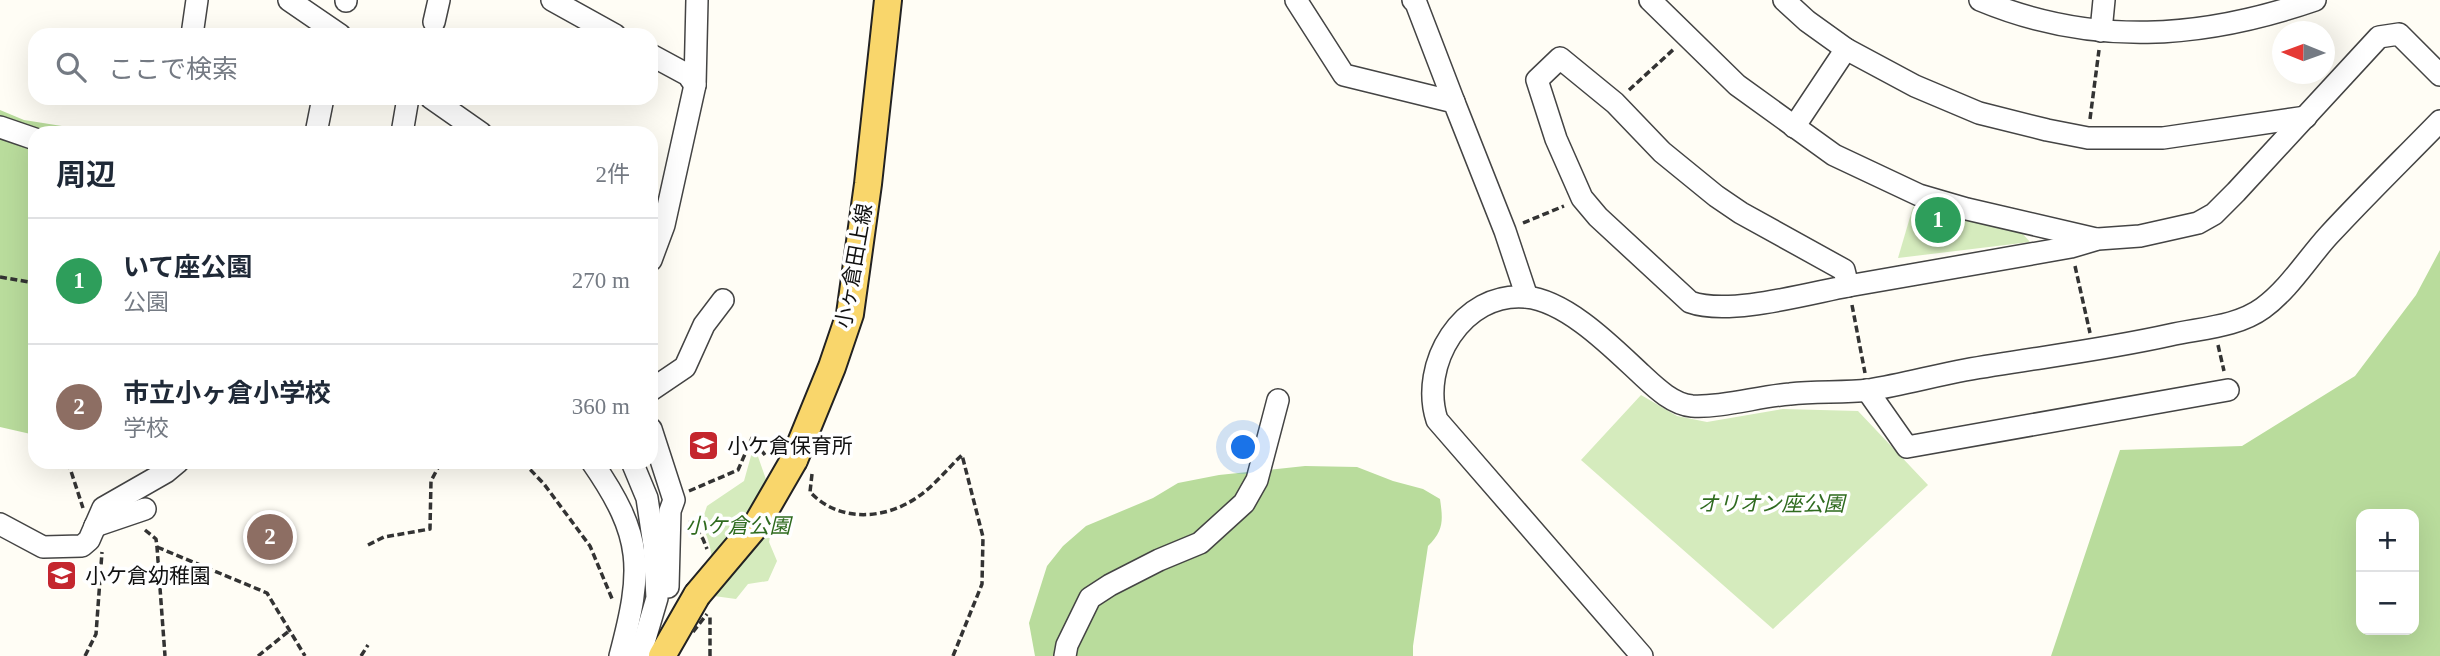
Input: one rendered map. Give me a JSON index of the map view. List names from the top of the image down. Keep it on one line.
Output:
{"streets":{"main road":["小ヶ倉田上線"]},"parks":["オリオン座公園","小ケ倉公園"],"places":{"school or university":["小ケ倉保育所","小ケ倉幼稚園"]},"north":"left","page":{"search":"ここで検索","heading":["周辺","2件"],"pins":["1","2"],"list":[{"mark":"1","name":"いて座公園","note":"公園","value":"270 m"},{"mark":"2","name":"市立小ヶ倉小学校","note":"学校","value":"360 m"}],"map_buttons":["+","−"]}}
